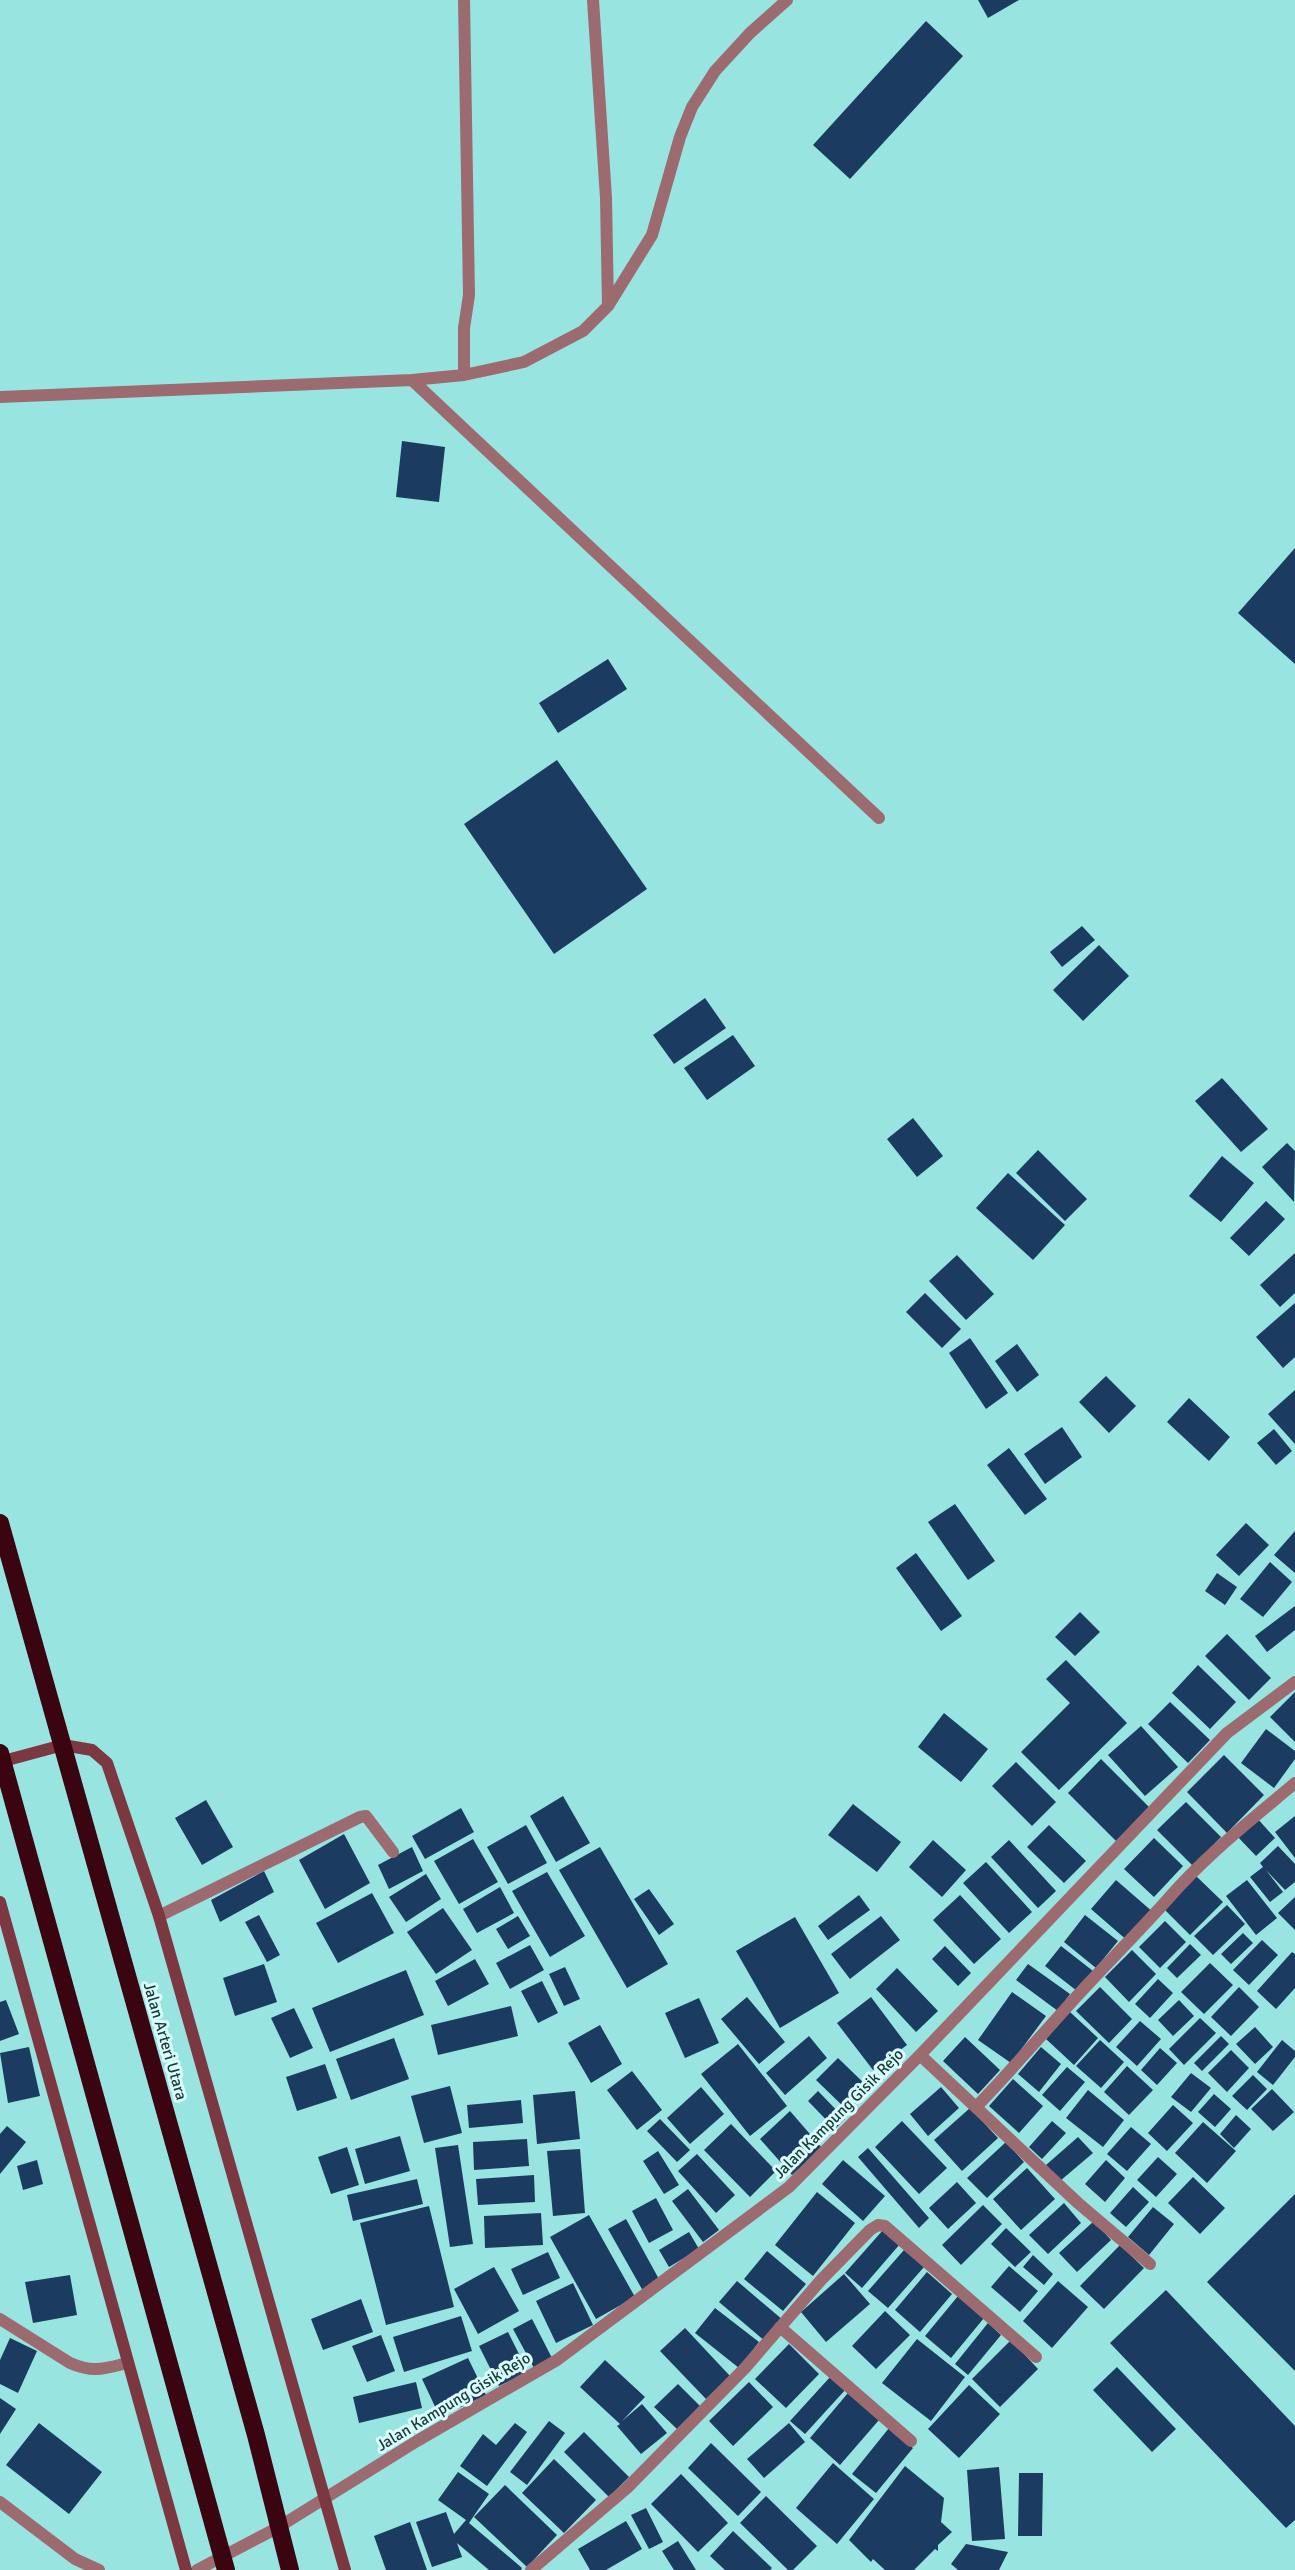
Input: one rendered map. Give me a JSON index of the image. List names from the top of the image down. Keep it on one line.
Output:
{"streets":{"highway":["Jalan Arteri Utara"],"street":["Jalan Kampung Gisik Rejo"]},"crossings":[["Jalan Arteri Utara","Jalan Kampung Gisik Rejo"]]}
